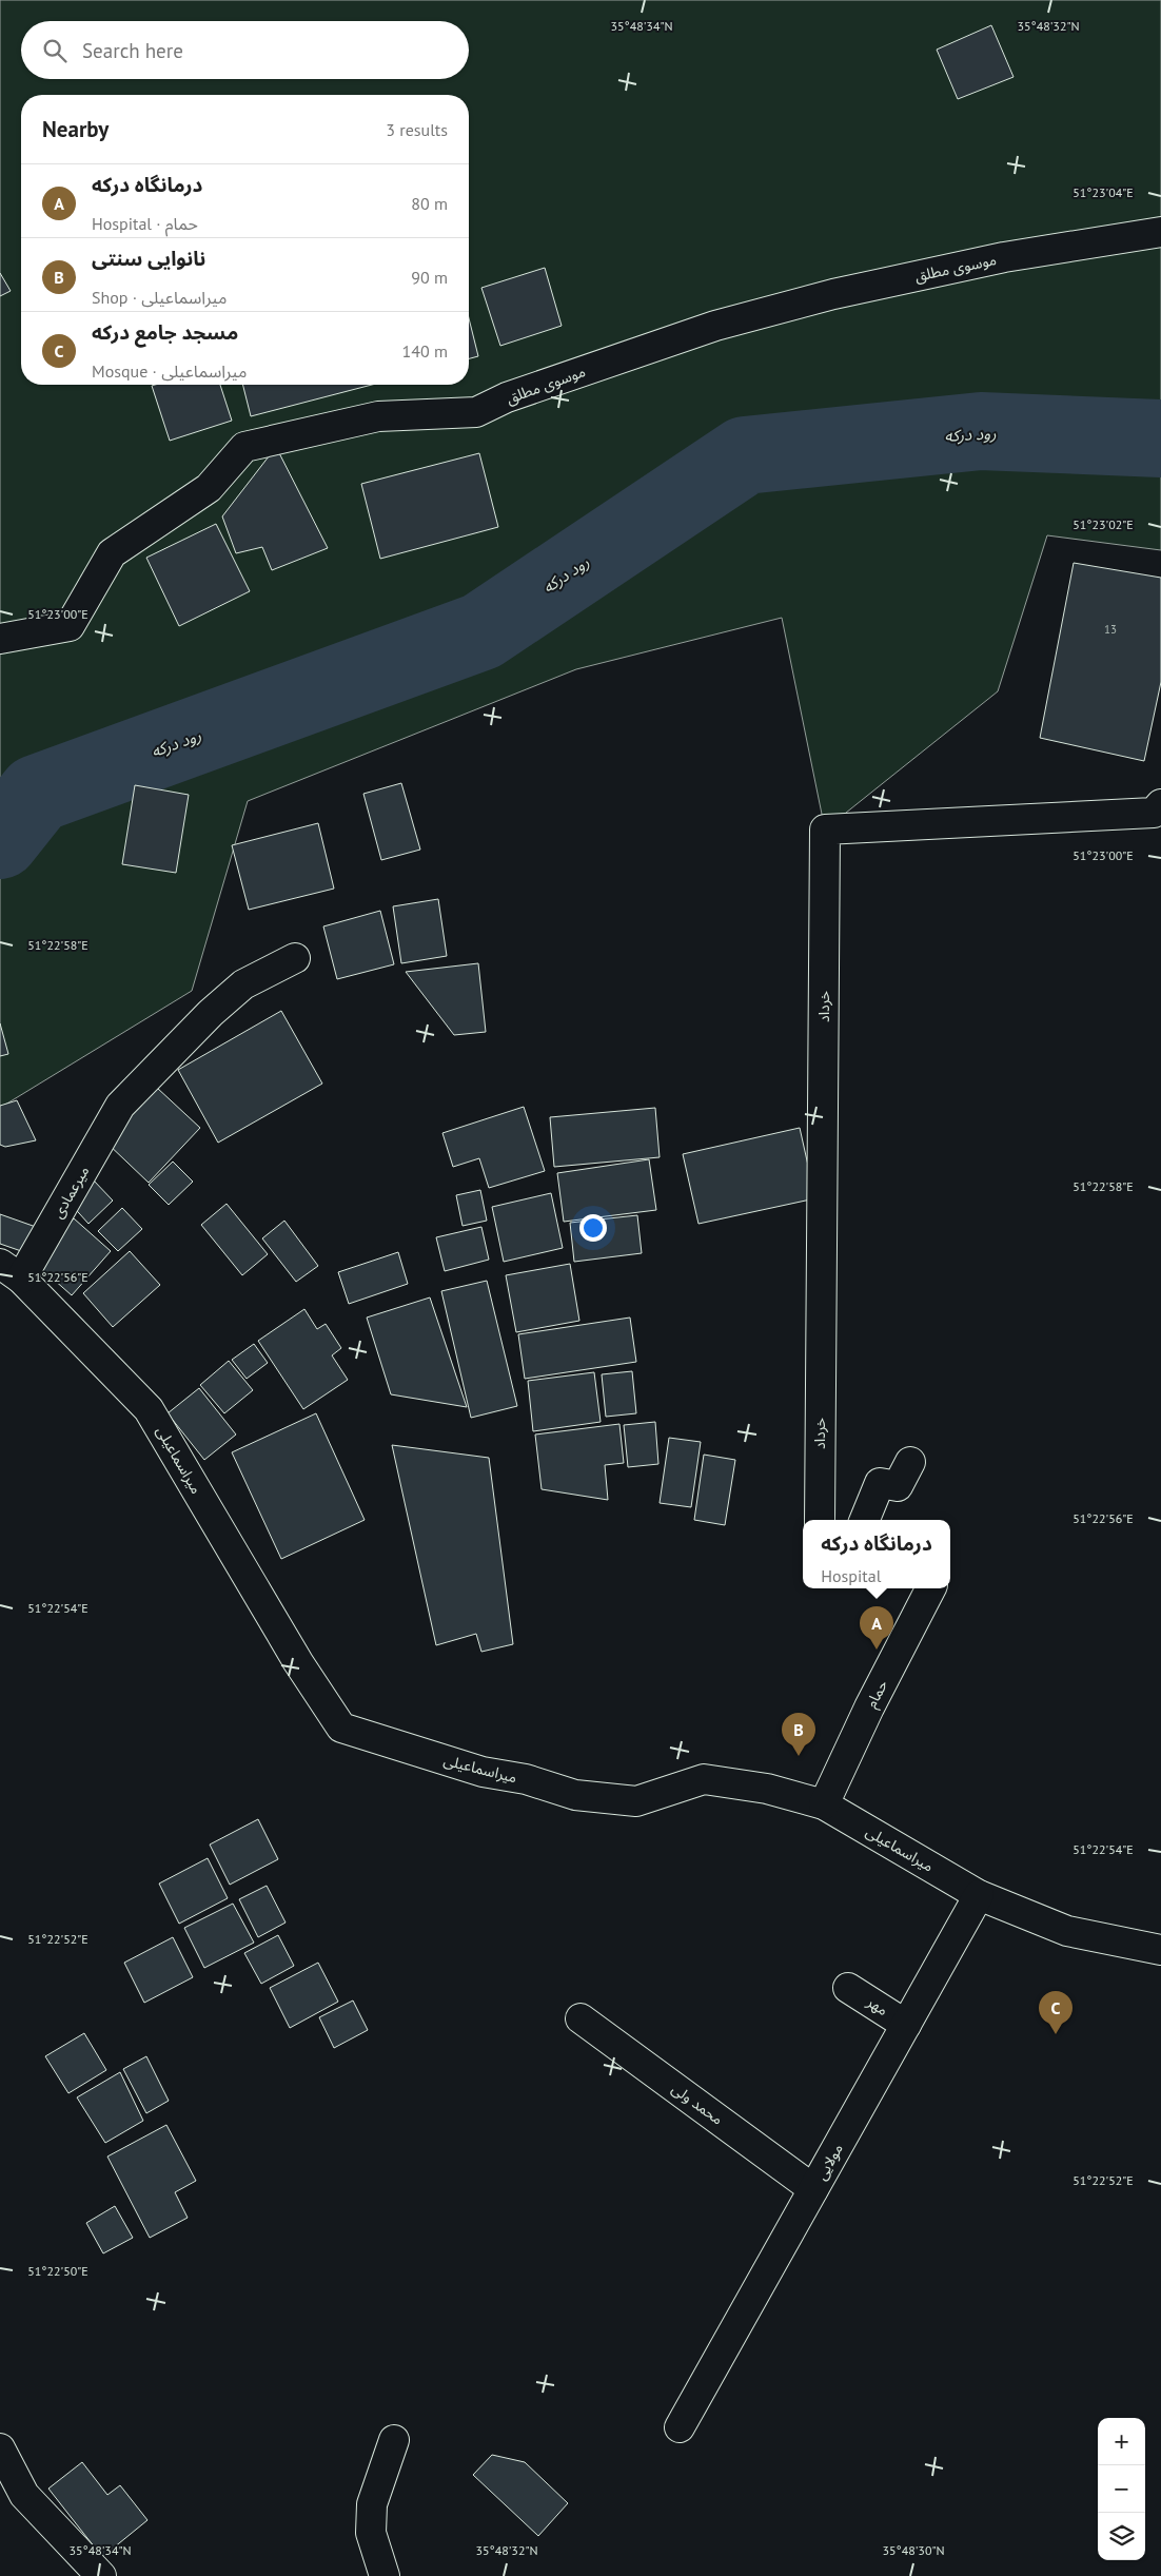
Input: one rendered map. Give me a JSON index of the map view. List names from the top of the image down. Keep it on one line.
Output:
{"streets":{"street":["موسوی مطلق","خرداد","میرعمادی","میراسماعیلی","حمام","مهر","محمد ولی","مولایی"]},"crossings":[["میرعمادی","میراسماعیلی"],["میراسماعیلی","حمام"],["میراسماعیلی","مولایی"],["مهر","مولایی"],["محمد ولی","مولایی"]],"water":["رود درکه"],"house_numbers":["13"],"page":{"search":"Search here","heading":["Nearby","3 results"],"list":[{"mark":"A","name":"درمانگاه درکه","note":"Hospital · حمام","value":"80 m"},{"mark":"B","name":"نانوایی سنتی","note":"Shop · میراسماعیلی","value":"90 m"},{"mark":"C","name":"مسجد جامع درکه","note":"Mosque · میراسماعیلی","value":"140 m"}],"popup":["درمانگاه درکه","Hospital"],"pins":["A","B","C"],"map_buttons":["+","−"]},"coordinates":["35°48'34\"N","35°48'32\"N","51°23'04\"E","51°23'02\"E","51°23'00\"E","51°22'58\"E","51°22'56\"E","51°22'54\"E","51°22'52\"E","51°22'50\"E","35°48'30\"N"]}
